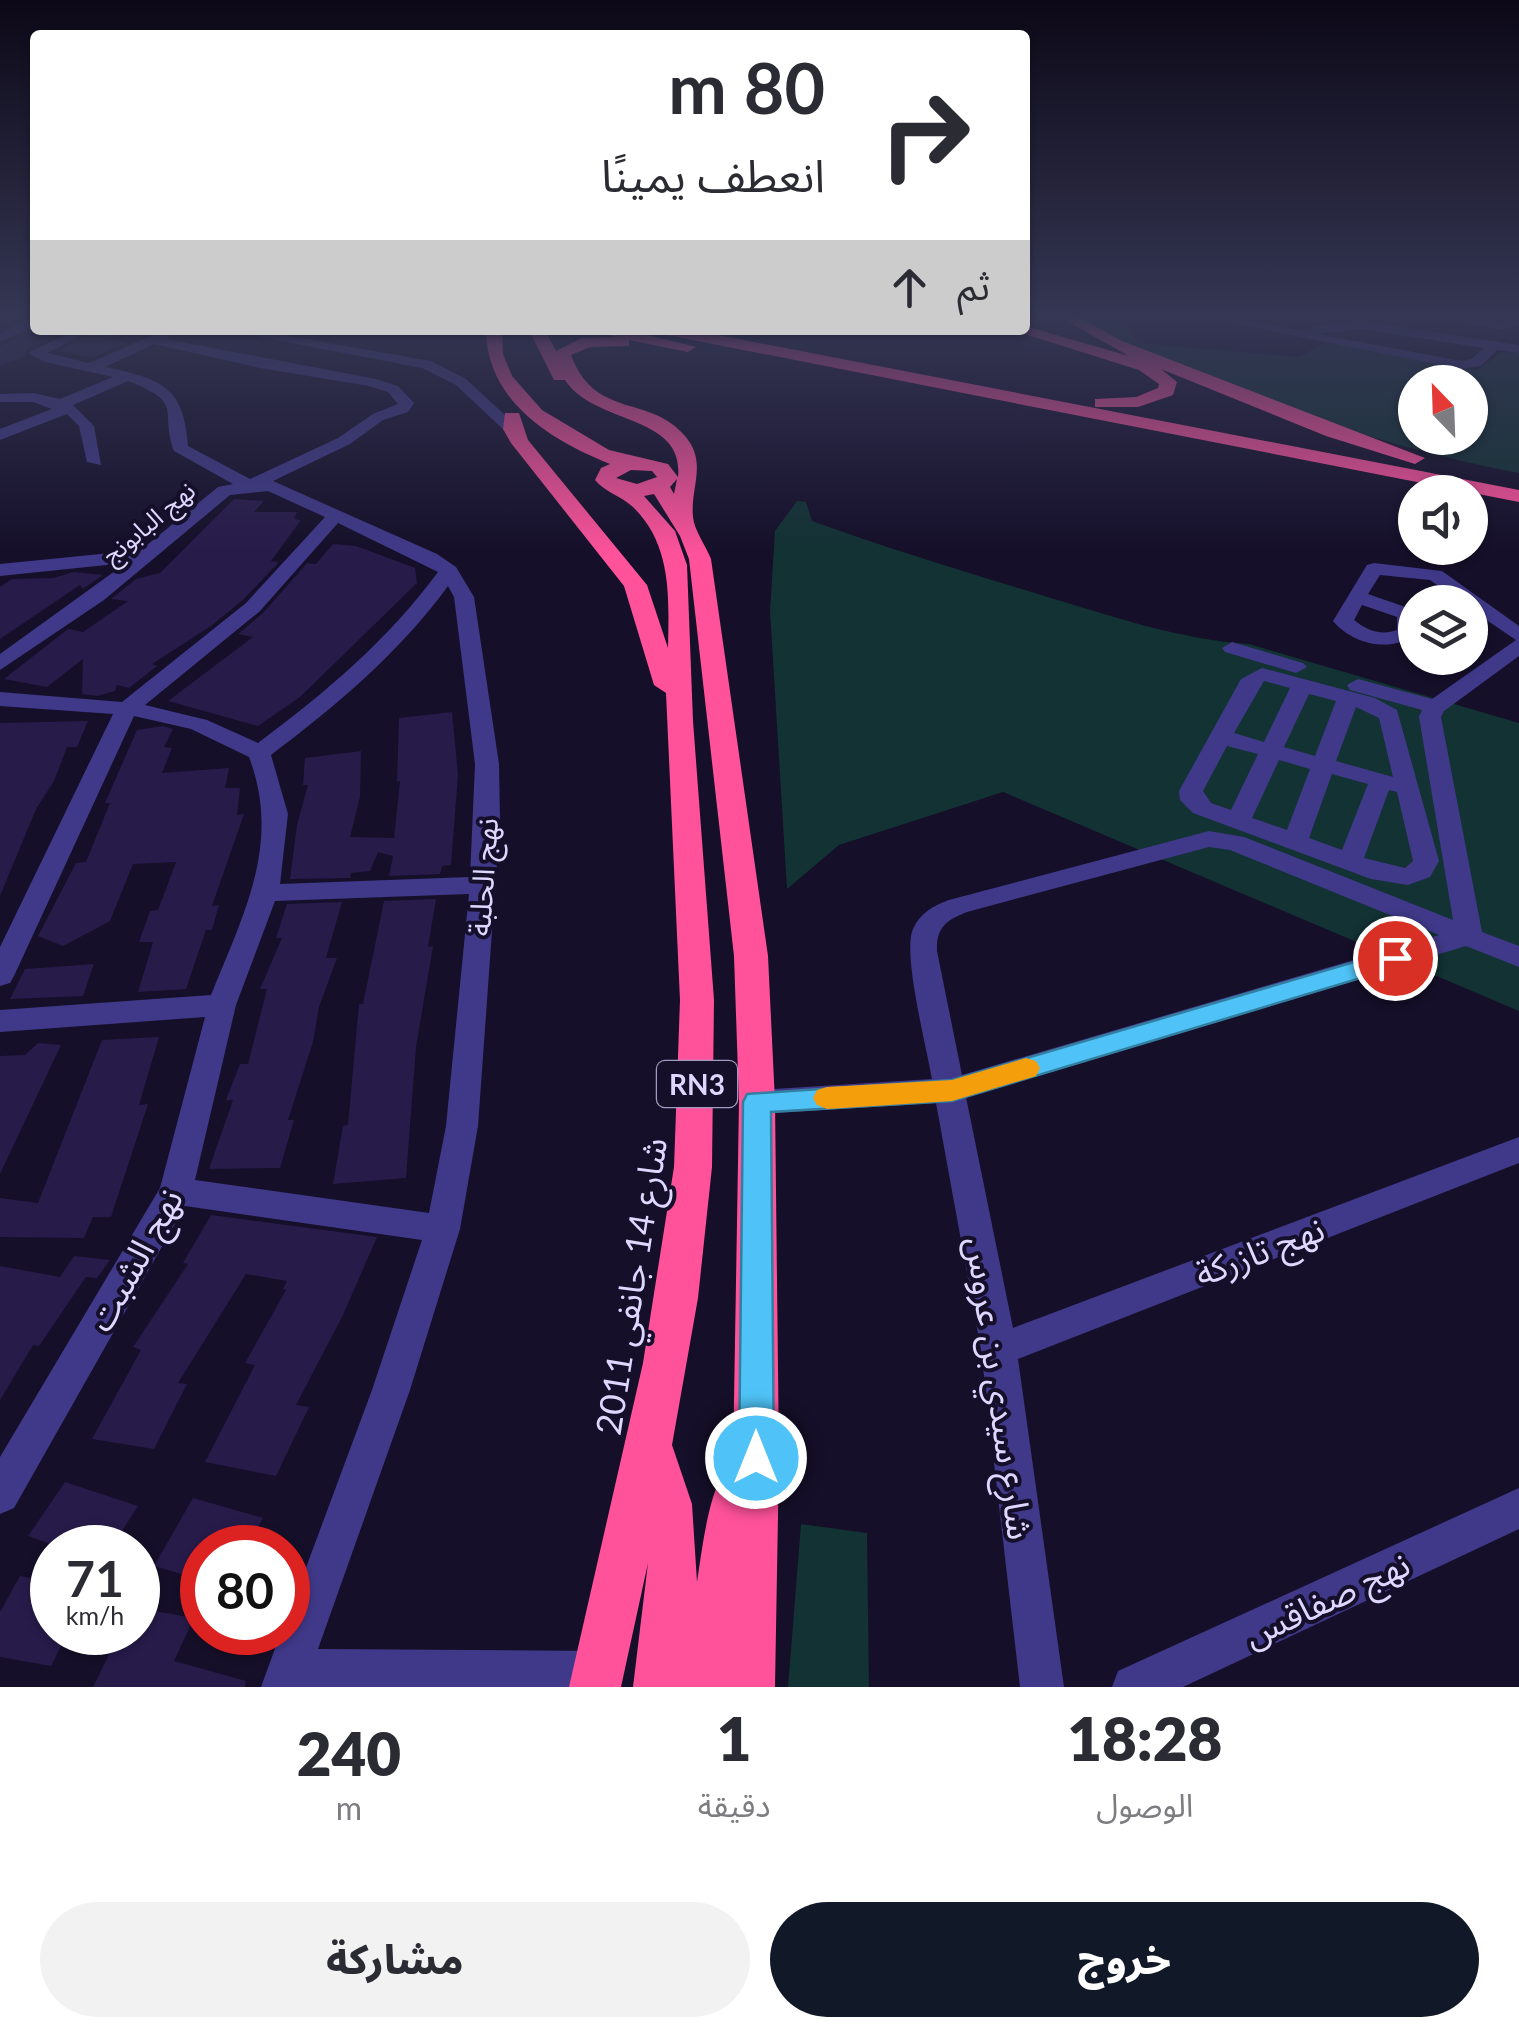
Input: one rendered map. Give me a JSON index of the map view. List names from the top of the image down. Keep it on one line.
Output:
{"streets":{"highway":["RN3","شارع 14 جانفي 2011"],"street":["نهج البابونج","نهج الحلبة","نهج تازركة","نهج الشبت","شارع سيدي بن عروس","نهج صفاقس"]},"crossings":[["RN3","شارع 14 جانفي 2011"],["نهج تازركة","شارع سيدي بن عروس"]],"north":"top left","page":{"turn":["80 m","انعطف يمينًا"],"then":"ثم","speed":"71 km/h","limit":"80","eta":["18:28","الوصول","1","دقيقة","240","m"],"buttons":["خروج","مشاركة"]}}
